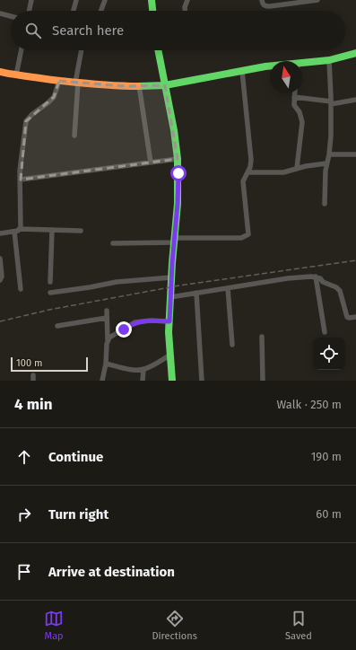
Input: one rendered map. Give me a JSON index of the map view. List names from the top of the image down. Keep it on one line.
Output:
{"scale_bar":"100 m","north":"top","page":{"search":"Search here","scale":"100 m","heading":["4 min","Walk · 250 m"],"list":[["Continue","190 m"],["Turn right","60 m"],"Arrive at destination"],"nav":["Map","Directions","Saved"]}}
